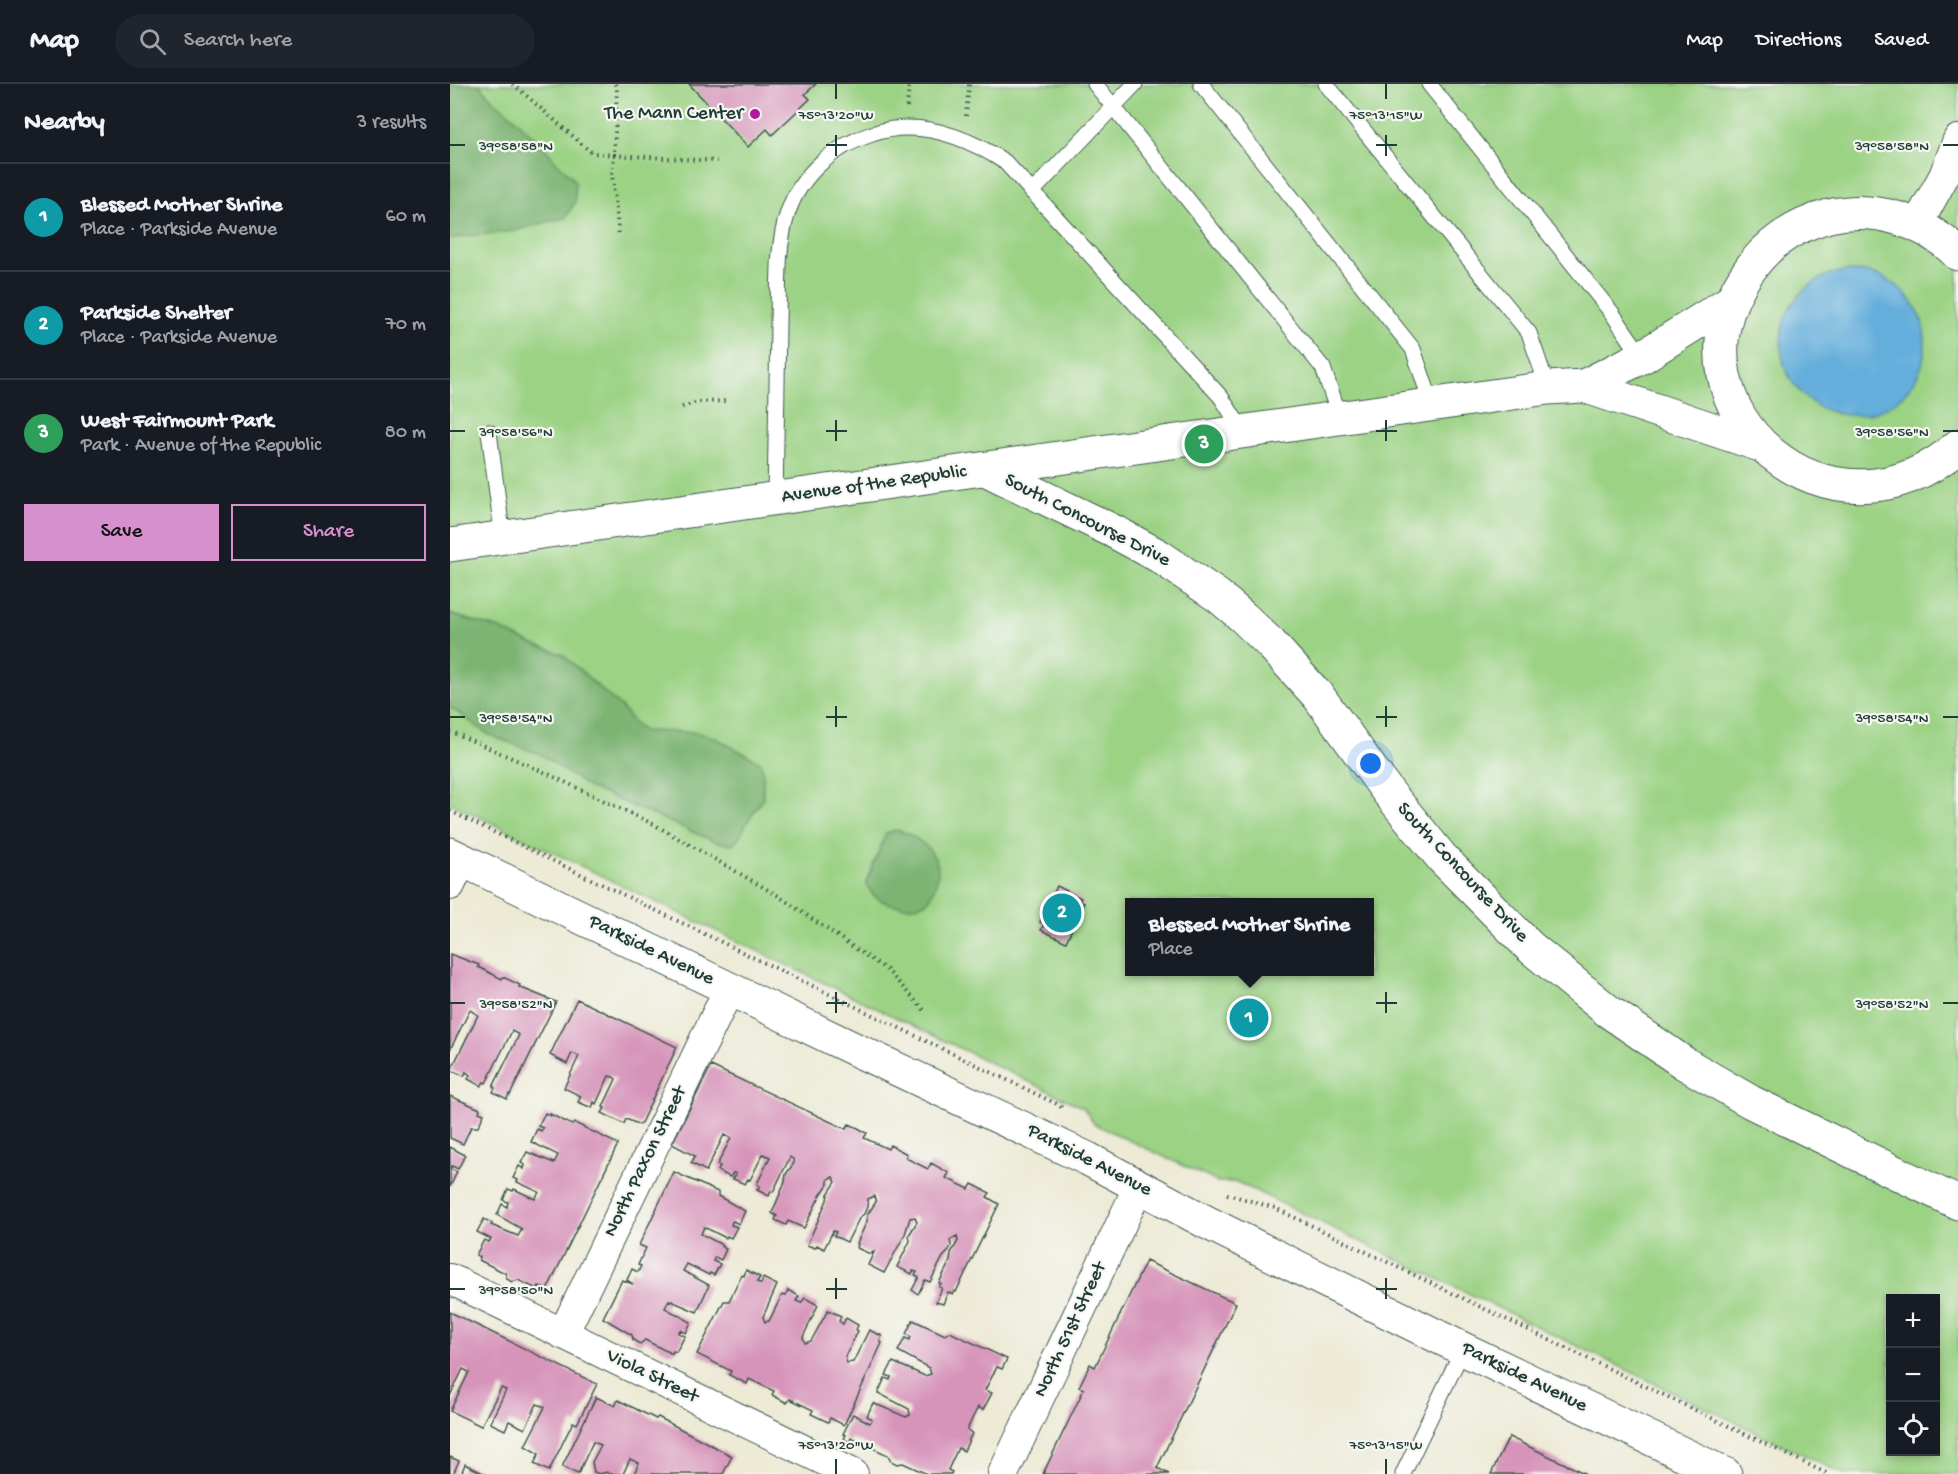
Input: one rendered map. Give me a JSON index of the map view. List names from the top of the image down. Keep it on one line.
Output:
{"streets":{"street":["Avenue of the Republic","South Concourse Drive","Parkside Avenue","North Paxon Street","North 51st Street","Viola Street"]},"crossings":[["Avenue of the Republic","South Concourse Drive"],["Parkside Avenue","North Paxon Street"],["Parkside Avenue","North 51st Street"],["North Paxon Street","Viola Street"]],"places":["The Mann Center"],"page":{"header":"Map","search":"Search here","nav":["Map","Directions","Saved"],"heading":["Nearby","3 results"],"list":[{"mark":"1","name":"Blessed Mother Shrine","note":"Place · Parkside Avenue","value":"60 m"},{"mark":"2","name":"Parkside Shelter","note":"Place · Parkside Avenue","value":"70 m"},{"mark":"3","name":"West Fairmount Park","note":"Park · Avenue of the Republic","value":"80 m"}],"pins":["3","2","1"],"buttons":["Save","Share"],"popup":["Blessed Mother Shrine","Place"],"map_buttons":["+","−"]},"coordinates":["75°13'20\"W","75°13'15\"W","39°58'58\"N","39°58'56\"N","39°58'54\"N","39°58'52\"N","39°58'50\"N"]}
